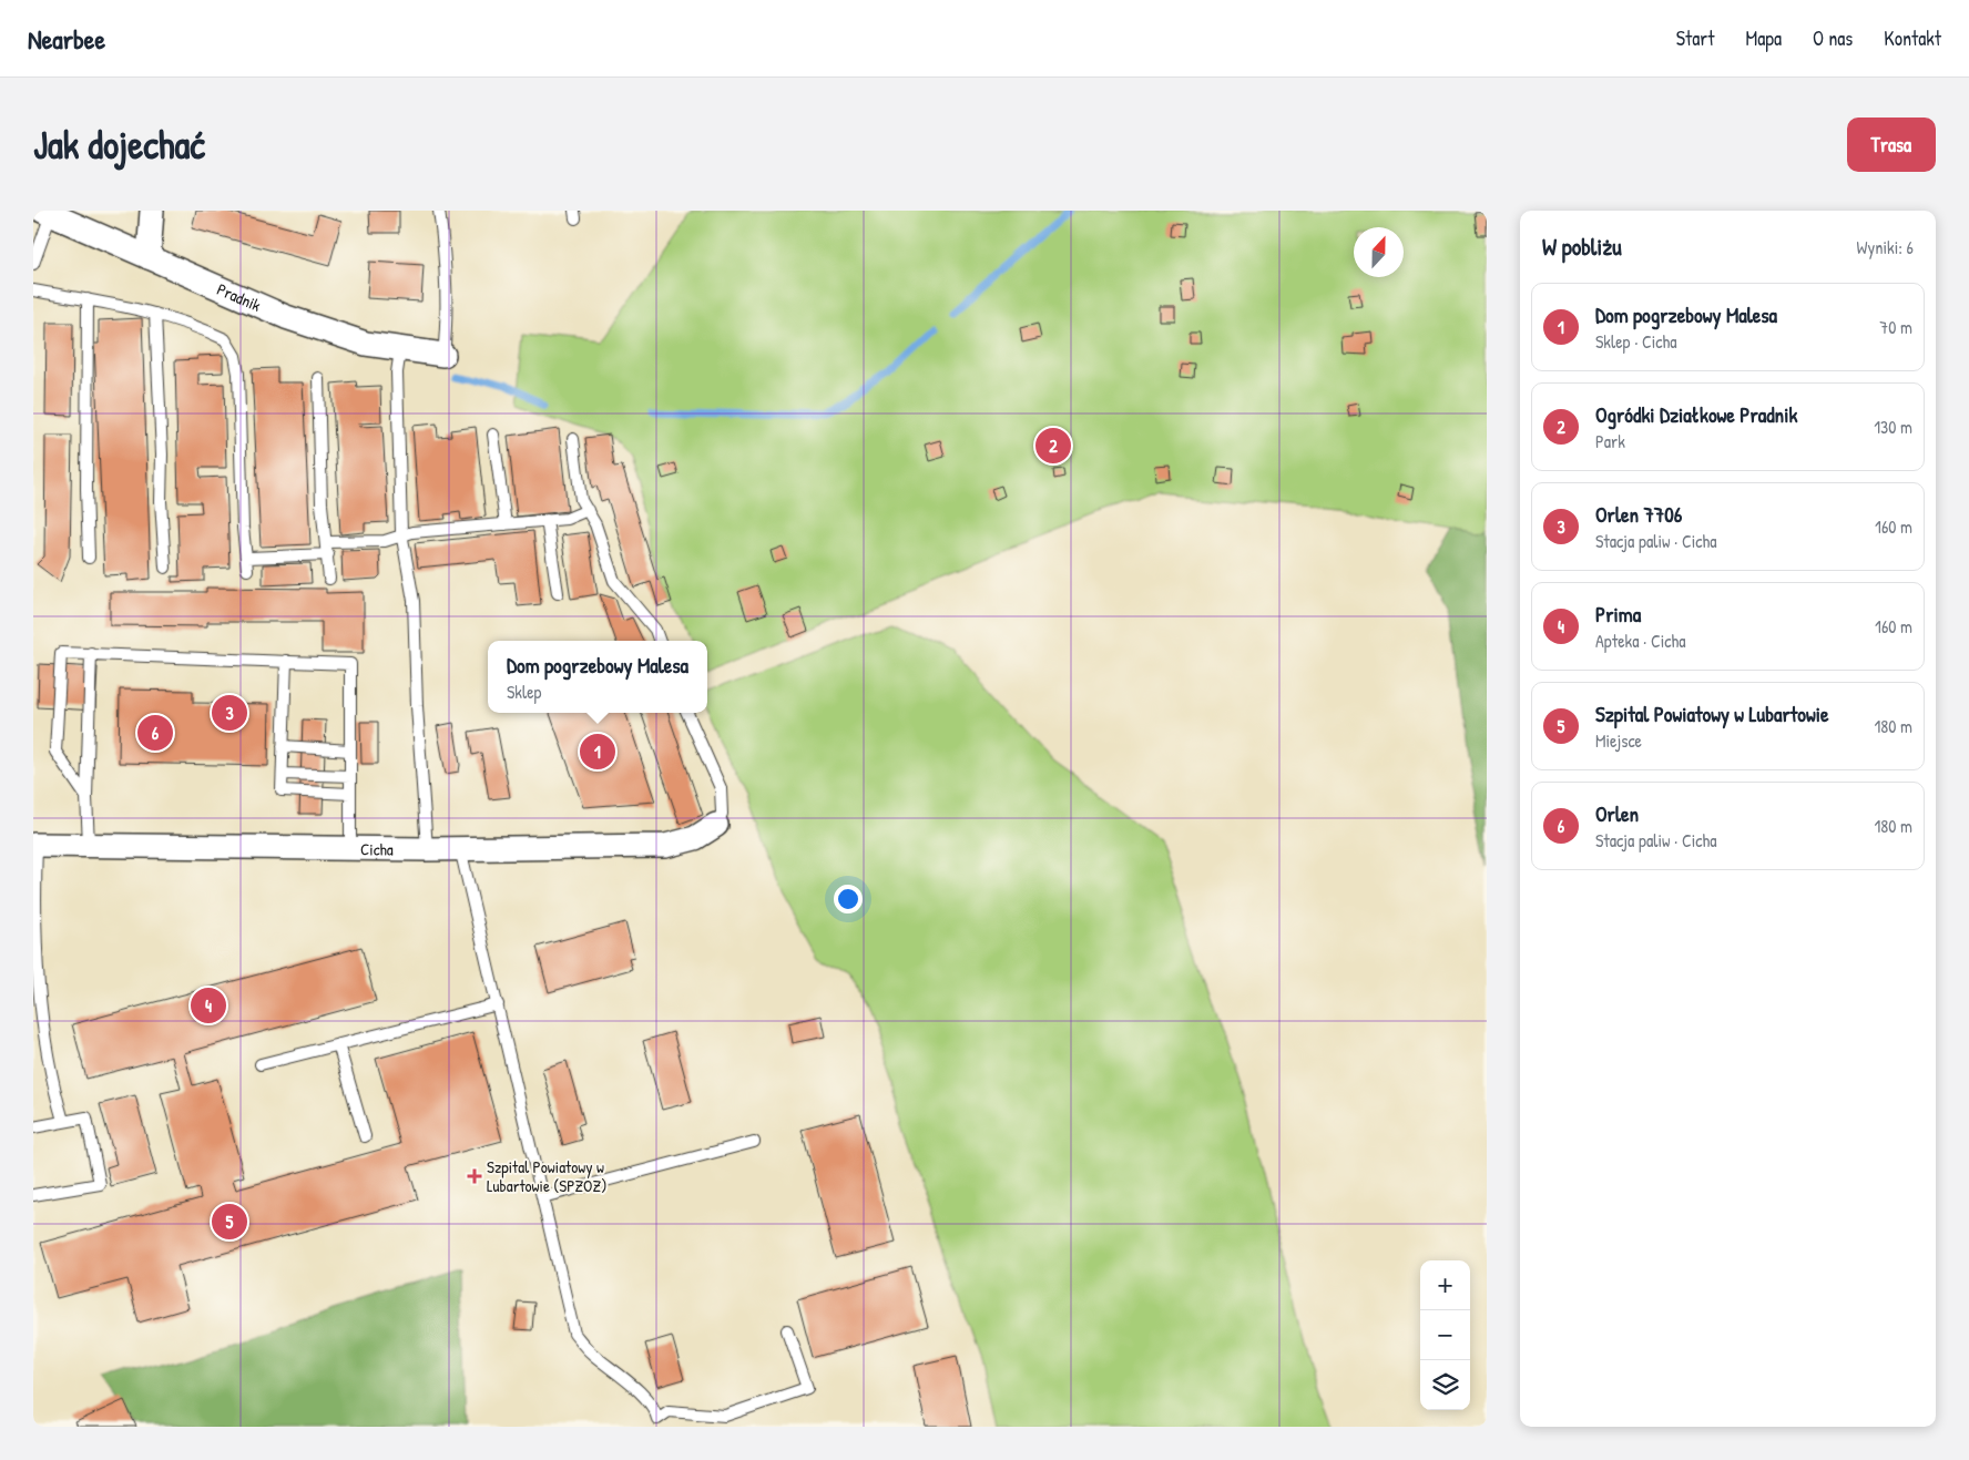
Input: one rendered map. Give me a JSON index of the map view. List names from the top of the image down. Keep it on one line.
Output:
{"streets":{"street":["Pradnik","Cicha"]},"places":{"health":["Szpital Powiatowy w Lubartowie (SPZOZ)"]},"north":"top","page":{"header":"Nearbee","nav":["Start","Mapa","O nas","Kontakt"],"buttons":"Trasa","title":"Jak dojechać","heading":["W pobliżu","Wyniki: 6"],"list":[{"mark":"1","name":"Dom pogrzebowy Malesa","note":"Sklep · Cicha","value":"70 m"},{"mark":"2","name":"Ogródki Działkowe Pradnik","note":"Park","value":"130 m"},{"mark":"3","name":"Orlen 7706","note":"Stacja paliw · Cicha","value":"160 m"},{"mark":"4","name":"Prima","note":"Apteka · Cicha","value":"160 m"},{"mark":"5","name":"Szpital Powiatowy w Lubartowie","note":"Miejsce","value":"180 m"},{"mark":"6","name":"Orlen","note":"Stacja paliw · Cicha","value":"180 m"}],"pins":["2","3","6","1","4","5"],"popup":["Dom pogrzebowy Malesa","Sklep"],"map_buttons":["+","−"]}}
